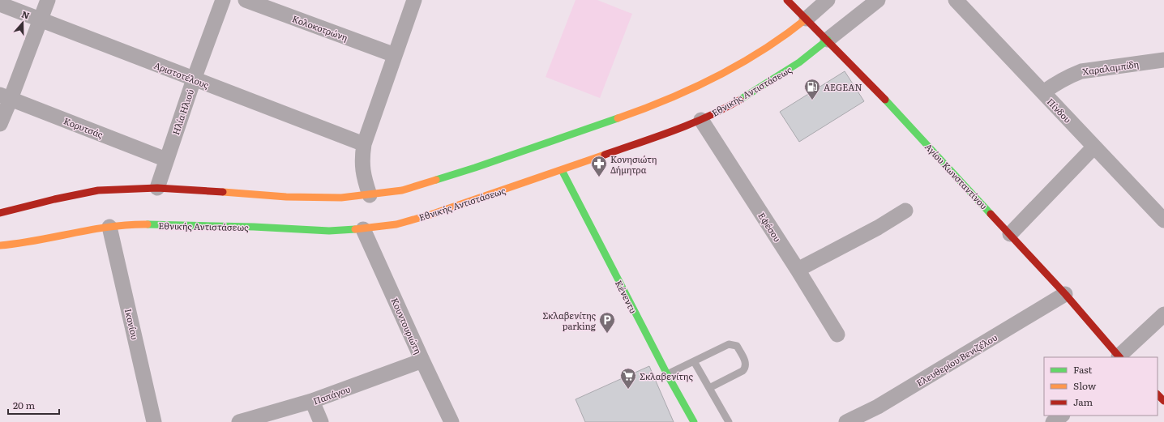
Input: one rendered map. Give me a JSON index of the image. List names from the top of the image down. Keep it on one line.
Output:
{"streets":{"main road":["Εθνικής Αντιστάσεως","Αγίου Κωνσταντίνου","Κένεντυ"],"street":["Κολοκοτρώνη","Χαραλαμπίδη","Αριστοτέλους","Πίνδου","Ηλία Ηλιού","Κορυτσάς","Εφέσου","Ικονίου","Κουντουριώτη","Ελευθερίου Βενιζέλου","Παπάγου"]},"crossings":[["Χαραλαμπίδη","Πίνδου"],["Αριστοτέλους","Ηλία Ηλιού"],["Εθνικής Αντιστάσεως","Αγίου Κωνσταντίνου"],["Εθνικής Αντιστάσεως","Εφέσου"],["Εθνικής Αντιστάσεως","Κένεντυ"],["Εθνικής Αντιστάσεως","Ικονίου"],["Εθνικής Αντιστάσεως","Κουντουριώτη"],["Ηλία Ηλιού","Κορυτσάς"],["Αγίου Κωνσταντίνου","Ελευθερίου Βενιζέλου"],["Κουντουριώτη","Παπάγου"]],"places":{"fuel station":["AEGEAN"],"pharmacy":["Κονησιώτη Δήμητρα"],"parking":["Σκλαβενίτης parking"],"supermarket":["Σκλαβενίτης"]},"legend":["Fast","Slow","Jam"],"scale_bar":"20 m","north":"top"}
